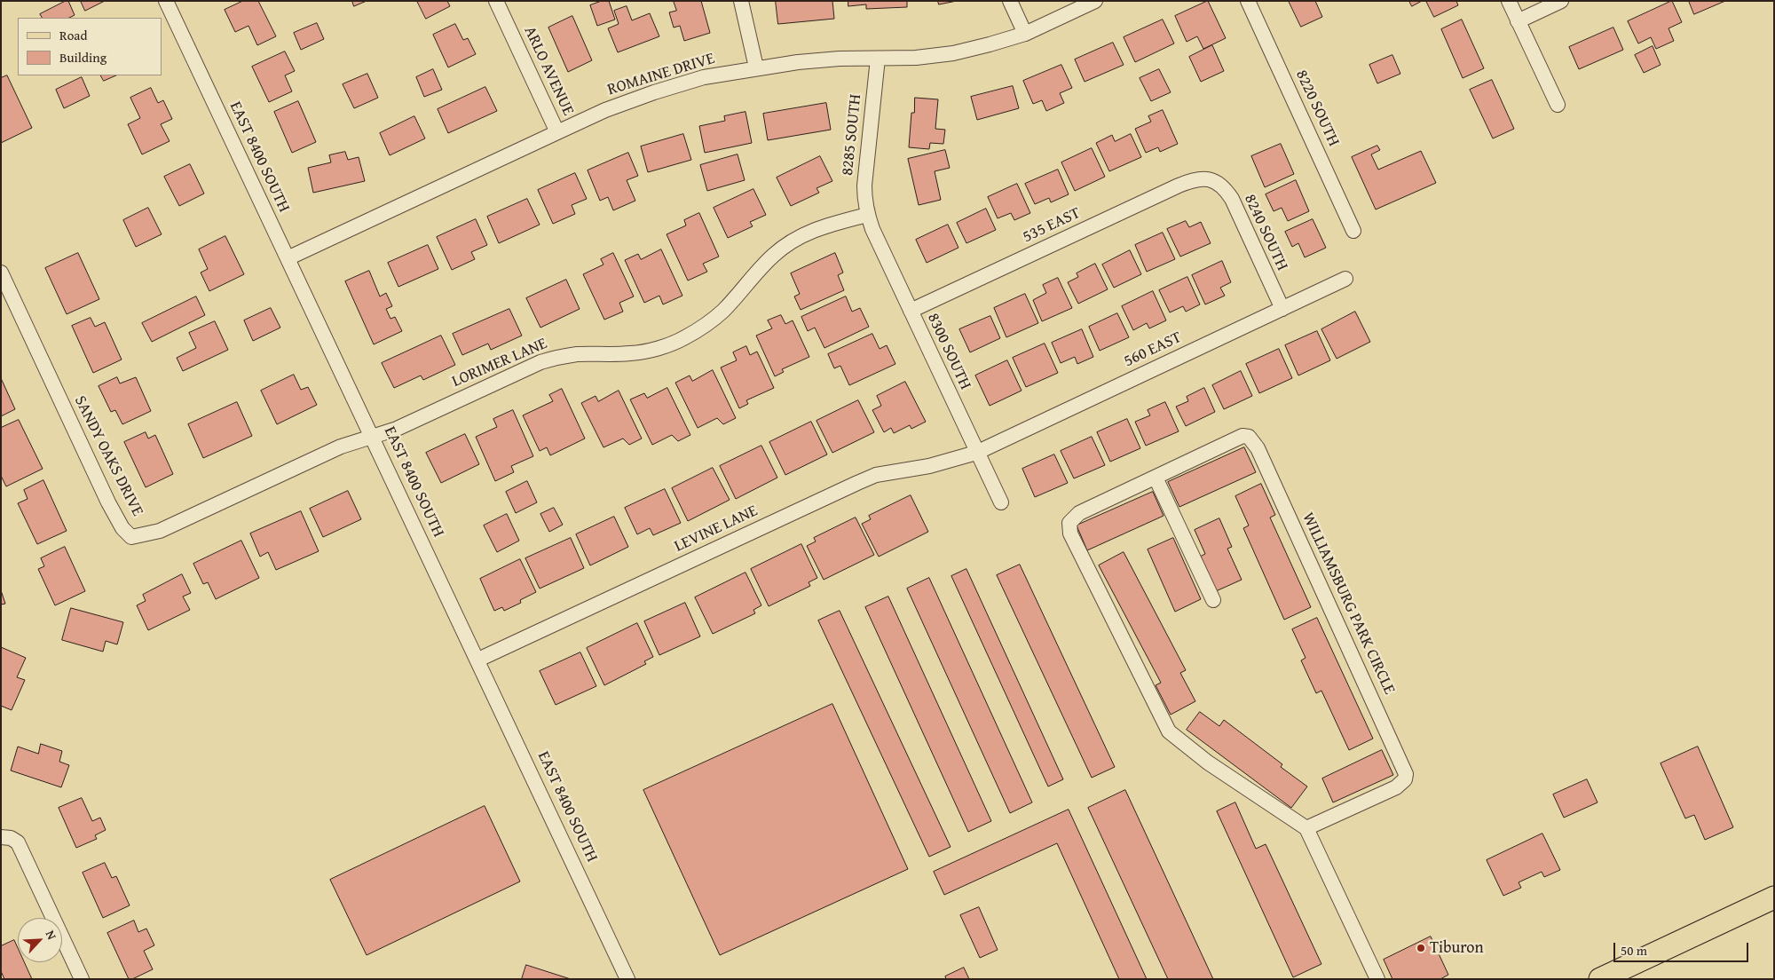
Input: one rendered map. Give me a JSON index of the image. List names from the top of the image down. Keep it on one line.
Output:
{"streets":{"street":["ARLO AVENUE","ROMAINE DRIVE","8220 SOUTH","8285 SOUTH","EAST 8400 SOUTH","535 EAST","8240 SOUTH","560 EAST","8300 SOUTH","LORIMER LANE","SANDY OAKS DRIVE","LEVINE LANE","WILLIAMSBURG PARK CIRCLE"]},"crossings":[["ARLO AVENUE","ROMAINE DRIVE"],["ROMAINE DRIVE","8285 SOUTH"],["ROMAINE DRIVE","EAST 8400 SOUTH"],["8285 SOUTH","8300 SOUTH"],["8285 SOUTH","LORIMER LANE"],["EAST 8400 SOUTH","LORIMER LANE"],["EAST 8400 SOUTH","SANDY OAKS DRIVE"],["EAST 8400 SOUTH","LEVINE LANE"],["535 EAST","8240 SOUTH"],["535 EAST","8300 SOUTH"],["8240 SOUTH","560 EAST"],["560 EAST","8300 SOUTH"],["560 EAST","LEVINE LANE"],["8300 SOUTH","LORIMER LANE"],["8300 SOUTH","LEVINE LANE"],["LORIMER LANE","SANDY OAKS DRIVE"]],"places":["Tiburon"],"legend":["Road","Building"],"scale_bar":"50 m","north":"top right"}
